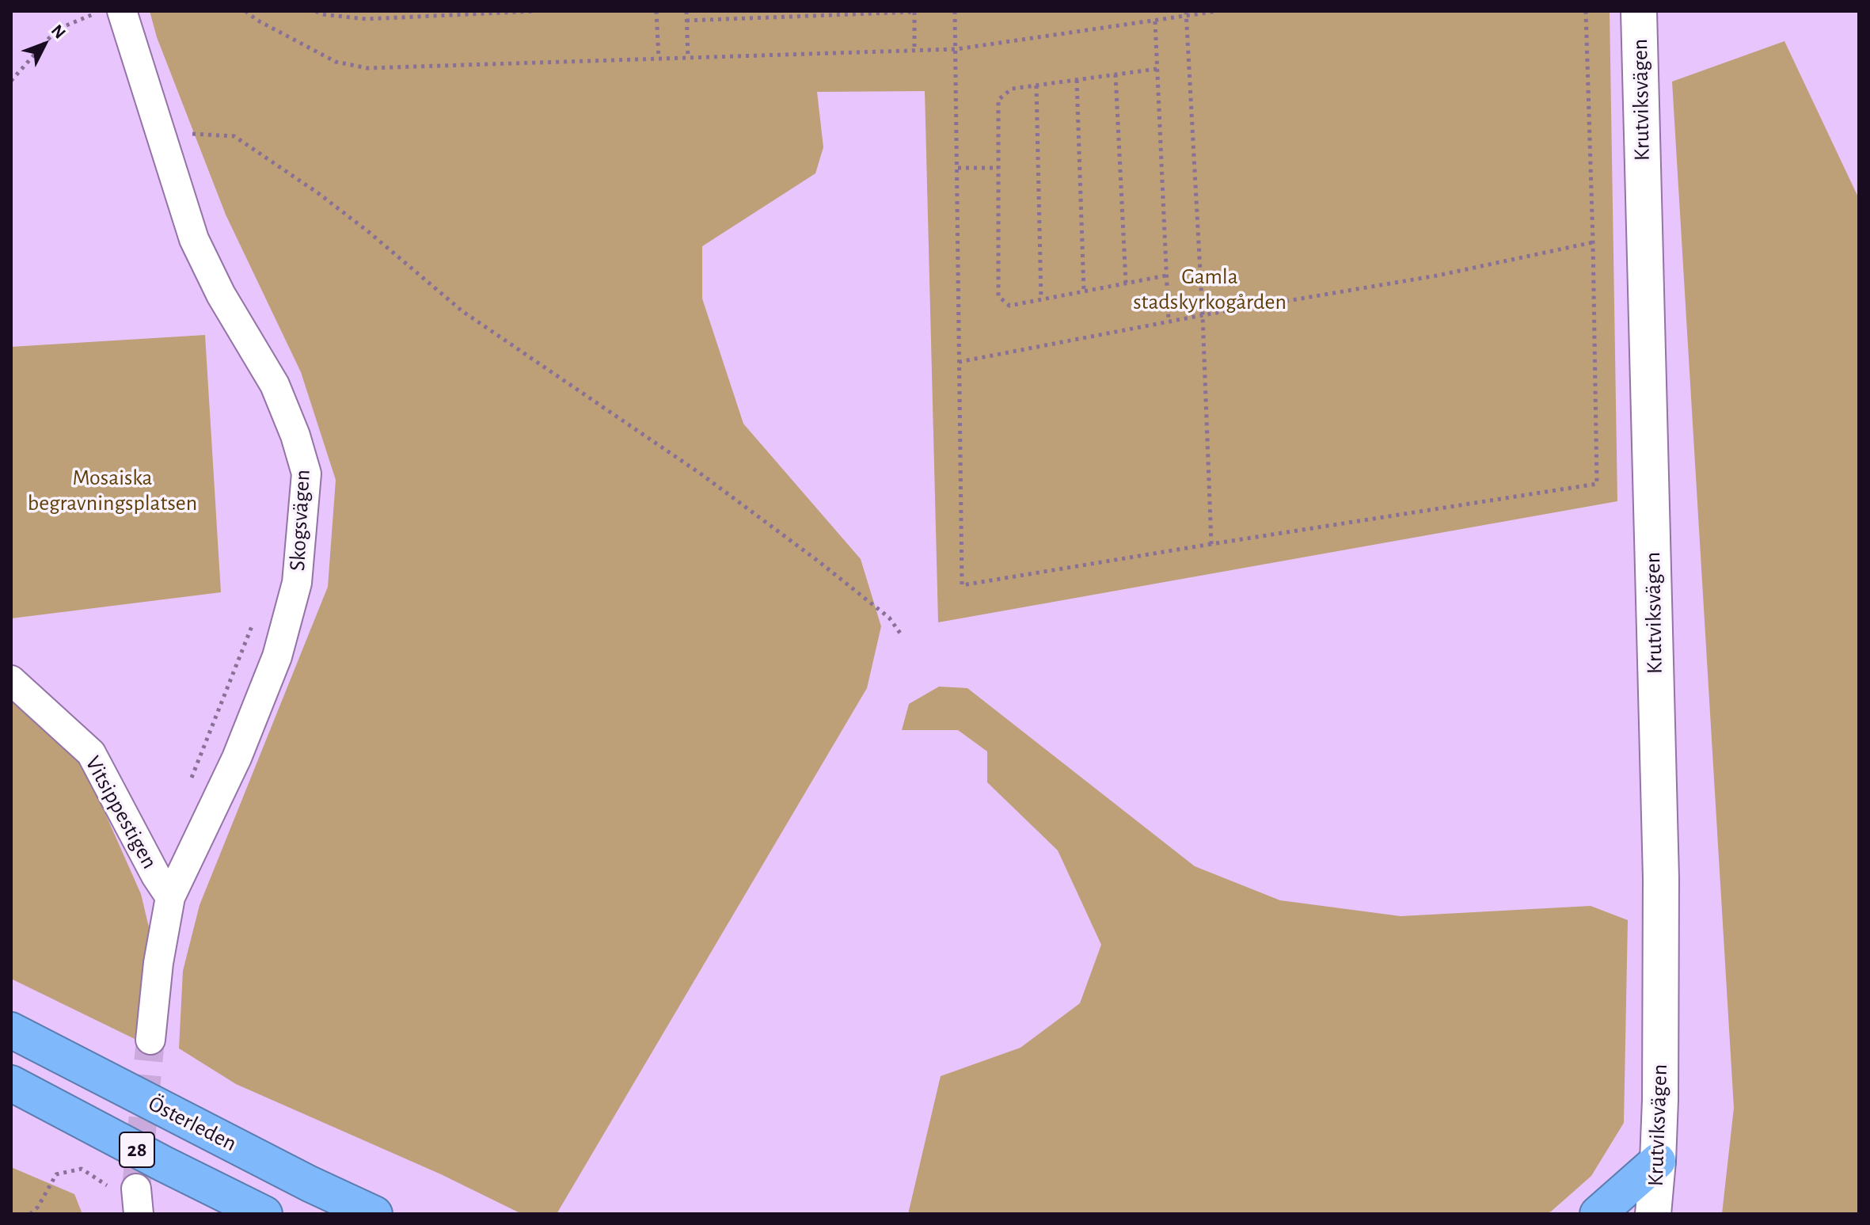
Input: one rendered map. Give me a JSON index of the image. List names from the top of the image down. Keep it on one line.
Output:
{"streets":{"highway":["Österleden","28"],"street":["Krutviksvägen","Skogsvägen","Vitsippestigen"]},"crossings":[["Skogsvägen","Vitsippestigen"]],"parks":["Gamla stadskyrkogården","Mosaiska begravningsplatsen"],"north":"top right"}
